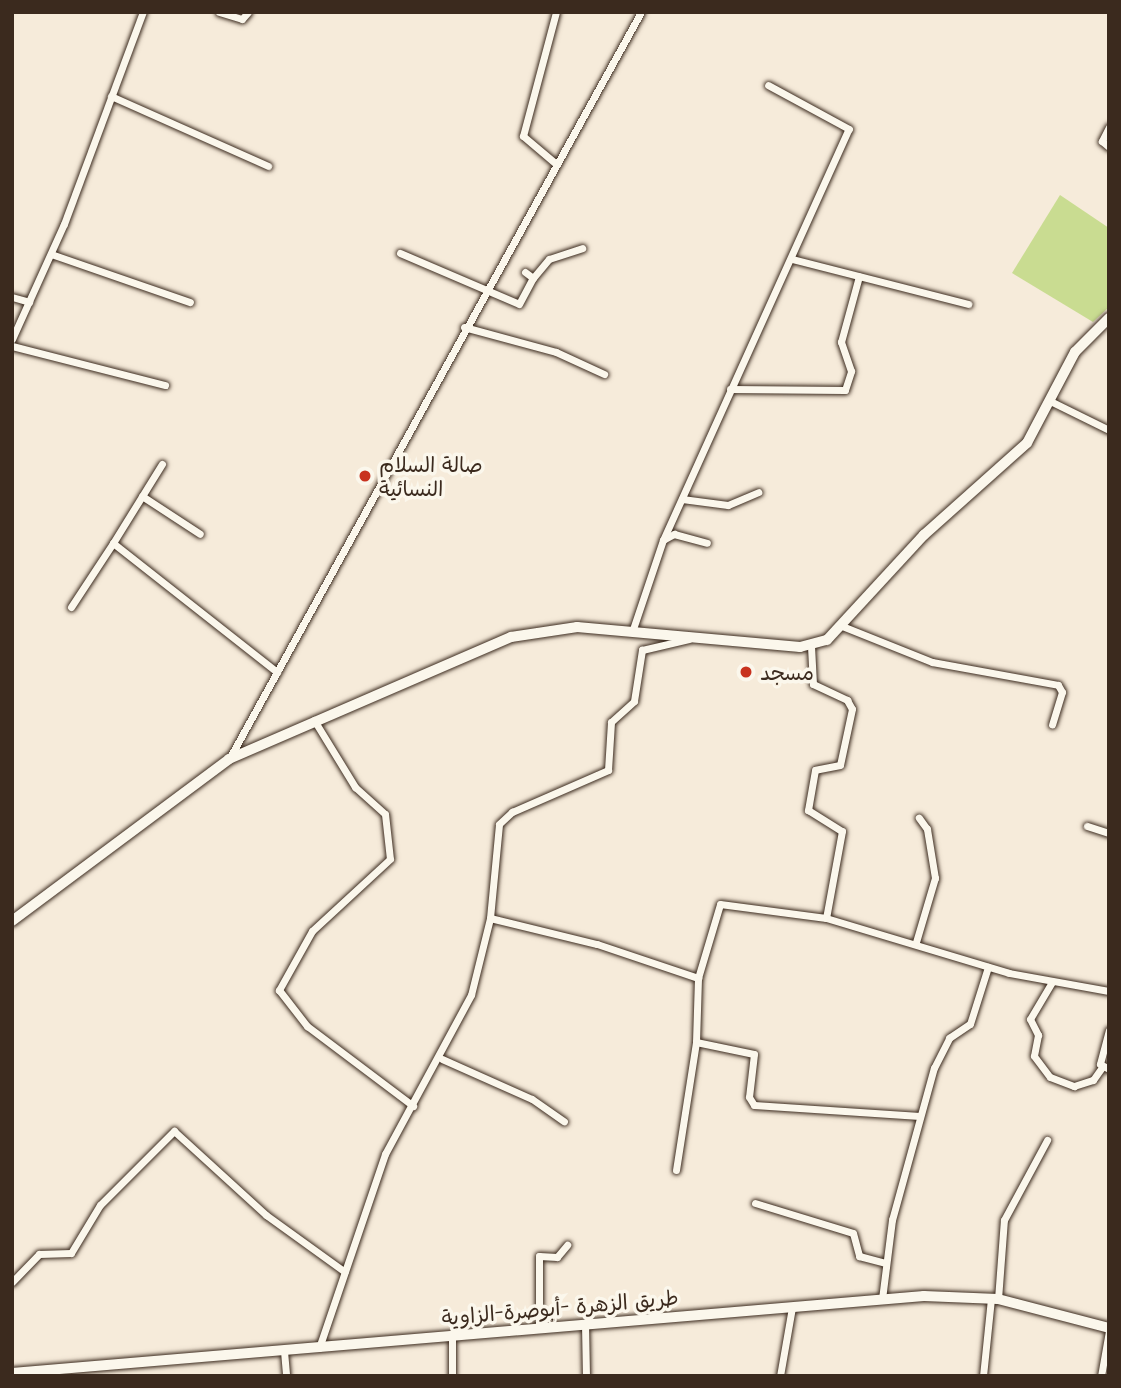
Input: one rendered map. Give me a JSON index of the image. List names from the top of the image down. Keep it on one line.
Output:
{"streets":{"main road":["طريق الزهرة -أبوصرة-الزاوية"]},"places":["صالة السلام النسائية","مسجد"]}
